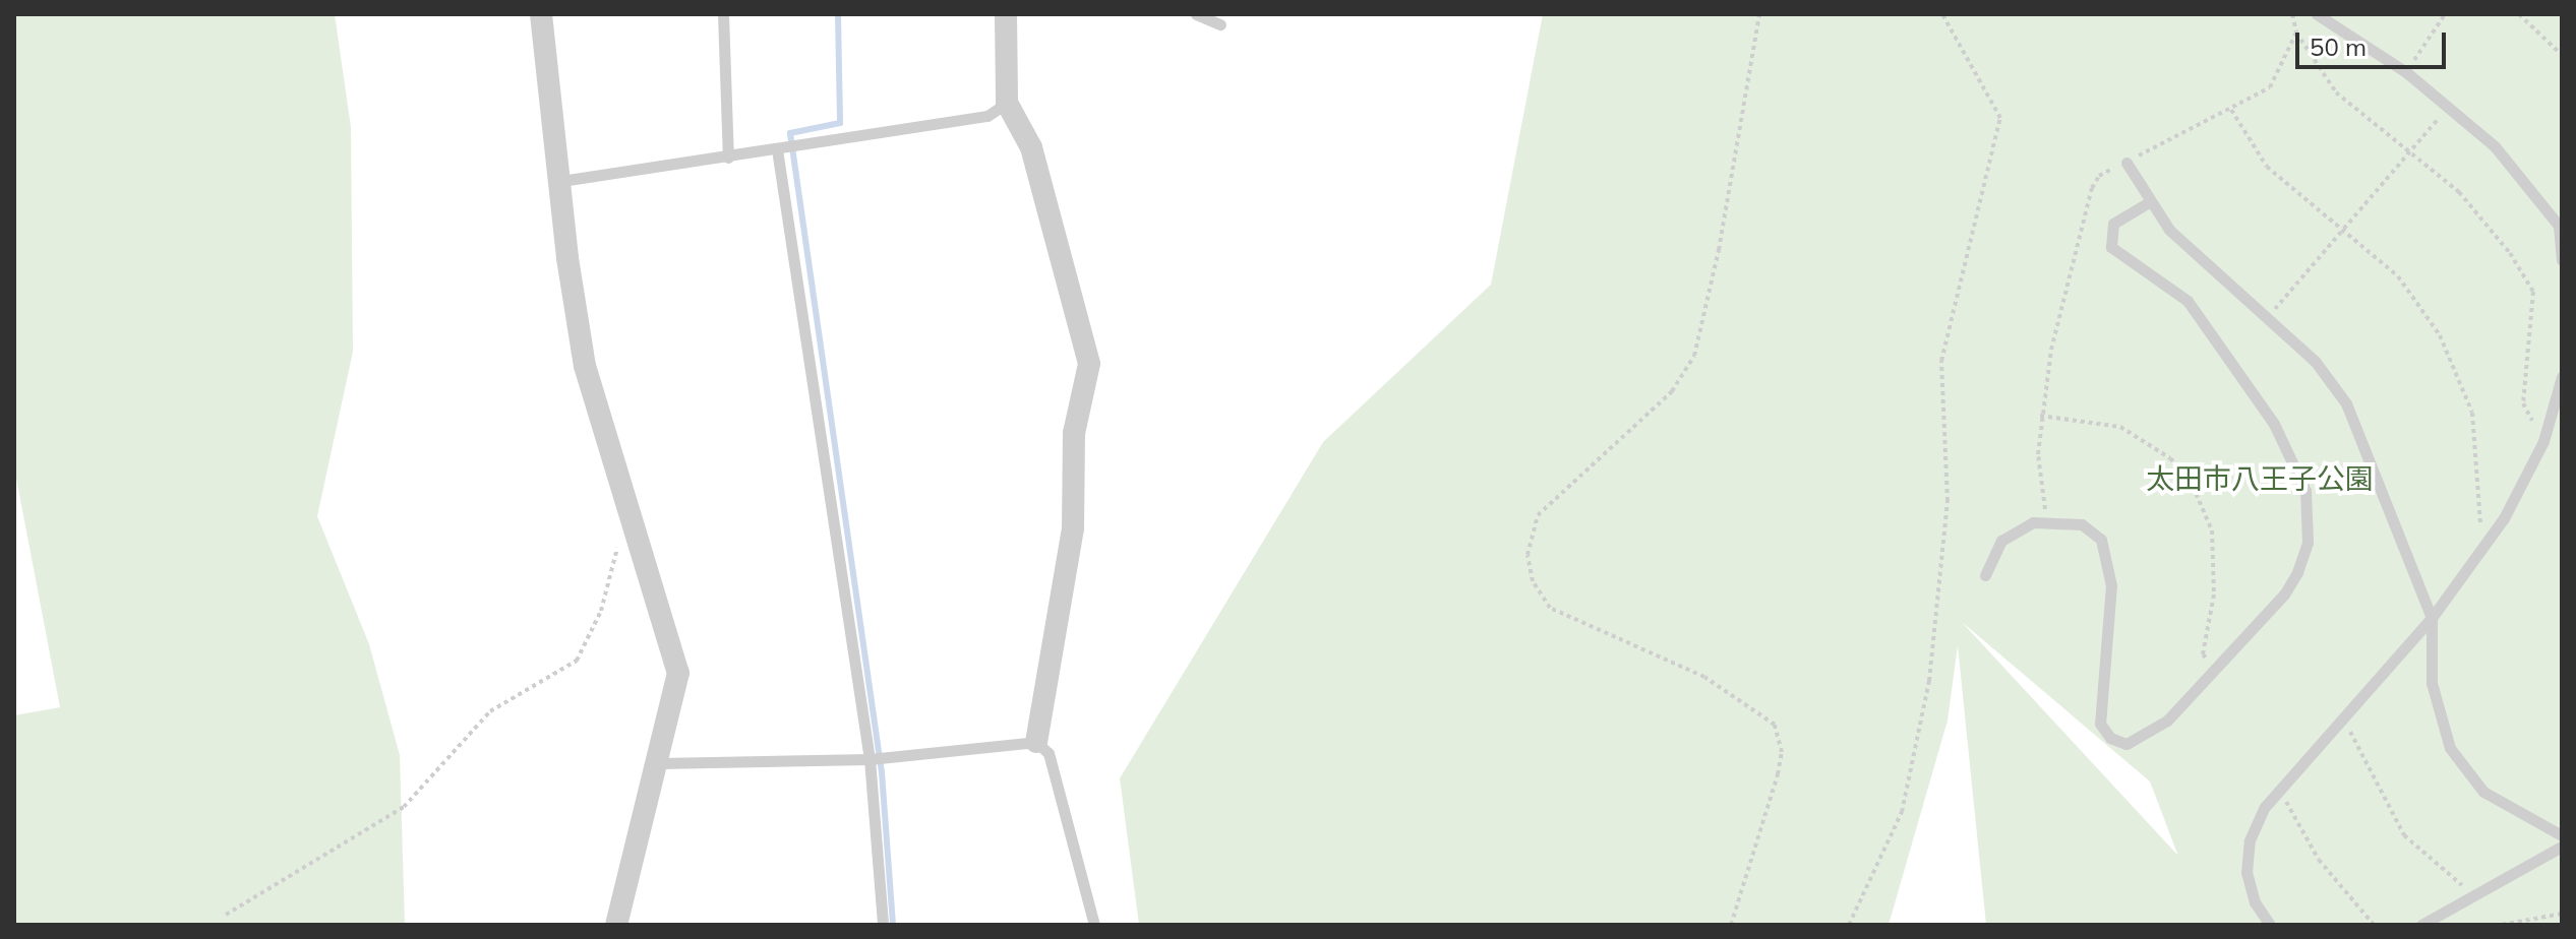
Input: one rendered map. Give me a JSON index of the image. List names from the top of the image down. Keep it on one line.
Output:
{"parks":["太田市八王子公園"],"scale_bar":"50 m"}
